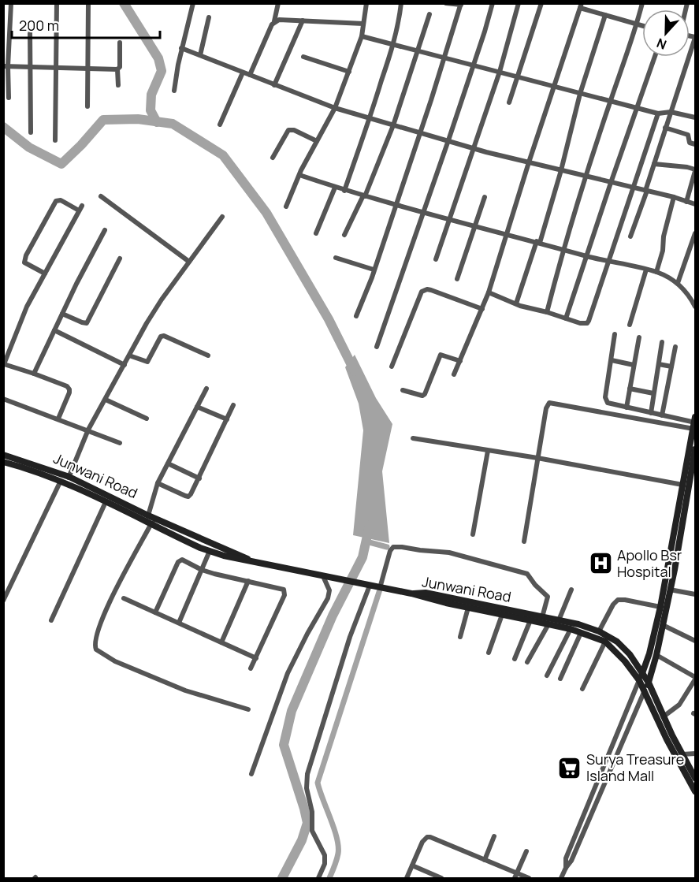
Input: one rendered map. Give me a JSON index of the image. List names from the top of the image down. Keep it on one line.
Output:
{"streets":{"main road":["Junwani Road"]},"places":{"hospital":["Apollo Bsr Hospital"],"supermarket":["Surya Treasure Island Mall"]},"scale_bar":"200 m","north":"bottom"}
